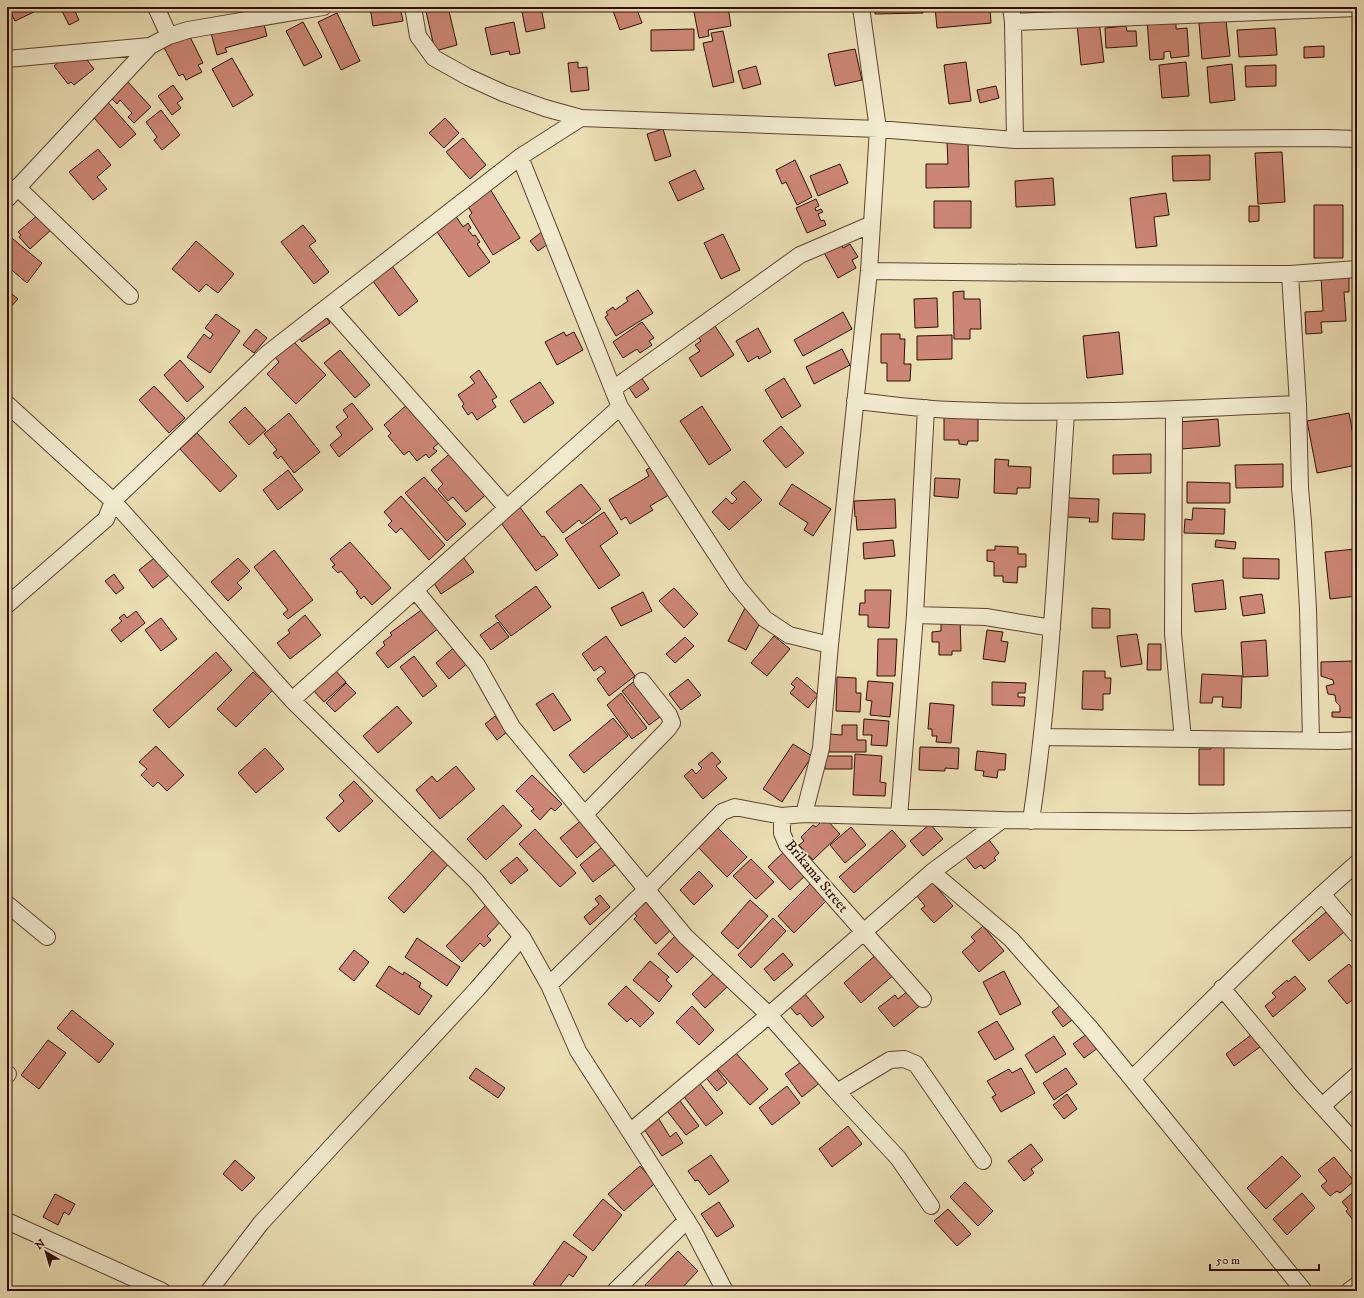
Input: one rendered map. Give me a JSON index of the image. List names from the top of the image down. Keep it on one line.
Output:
{"streets":{"street":["Brikama Street"]},"scale_bar":"50 m","north":"top left"}
